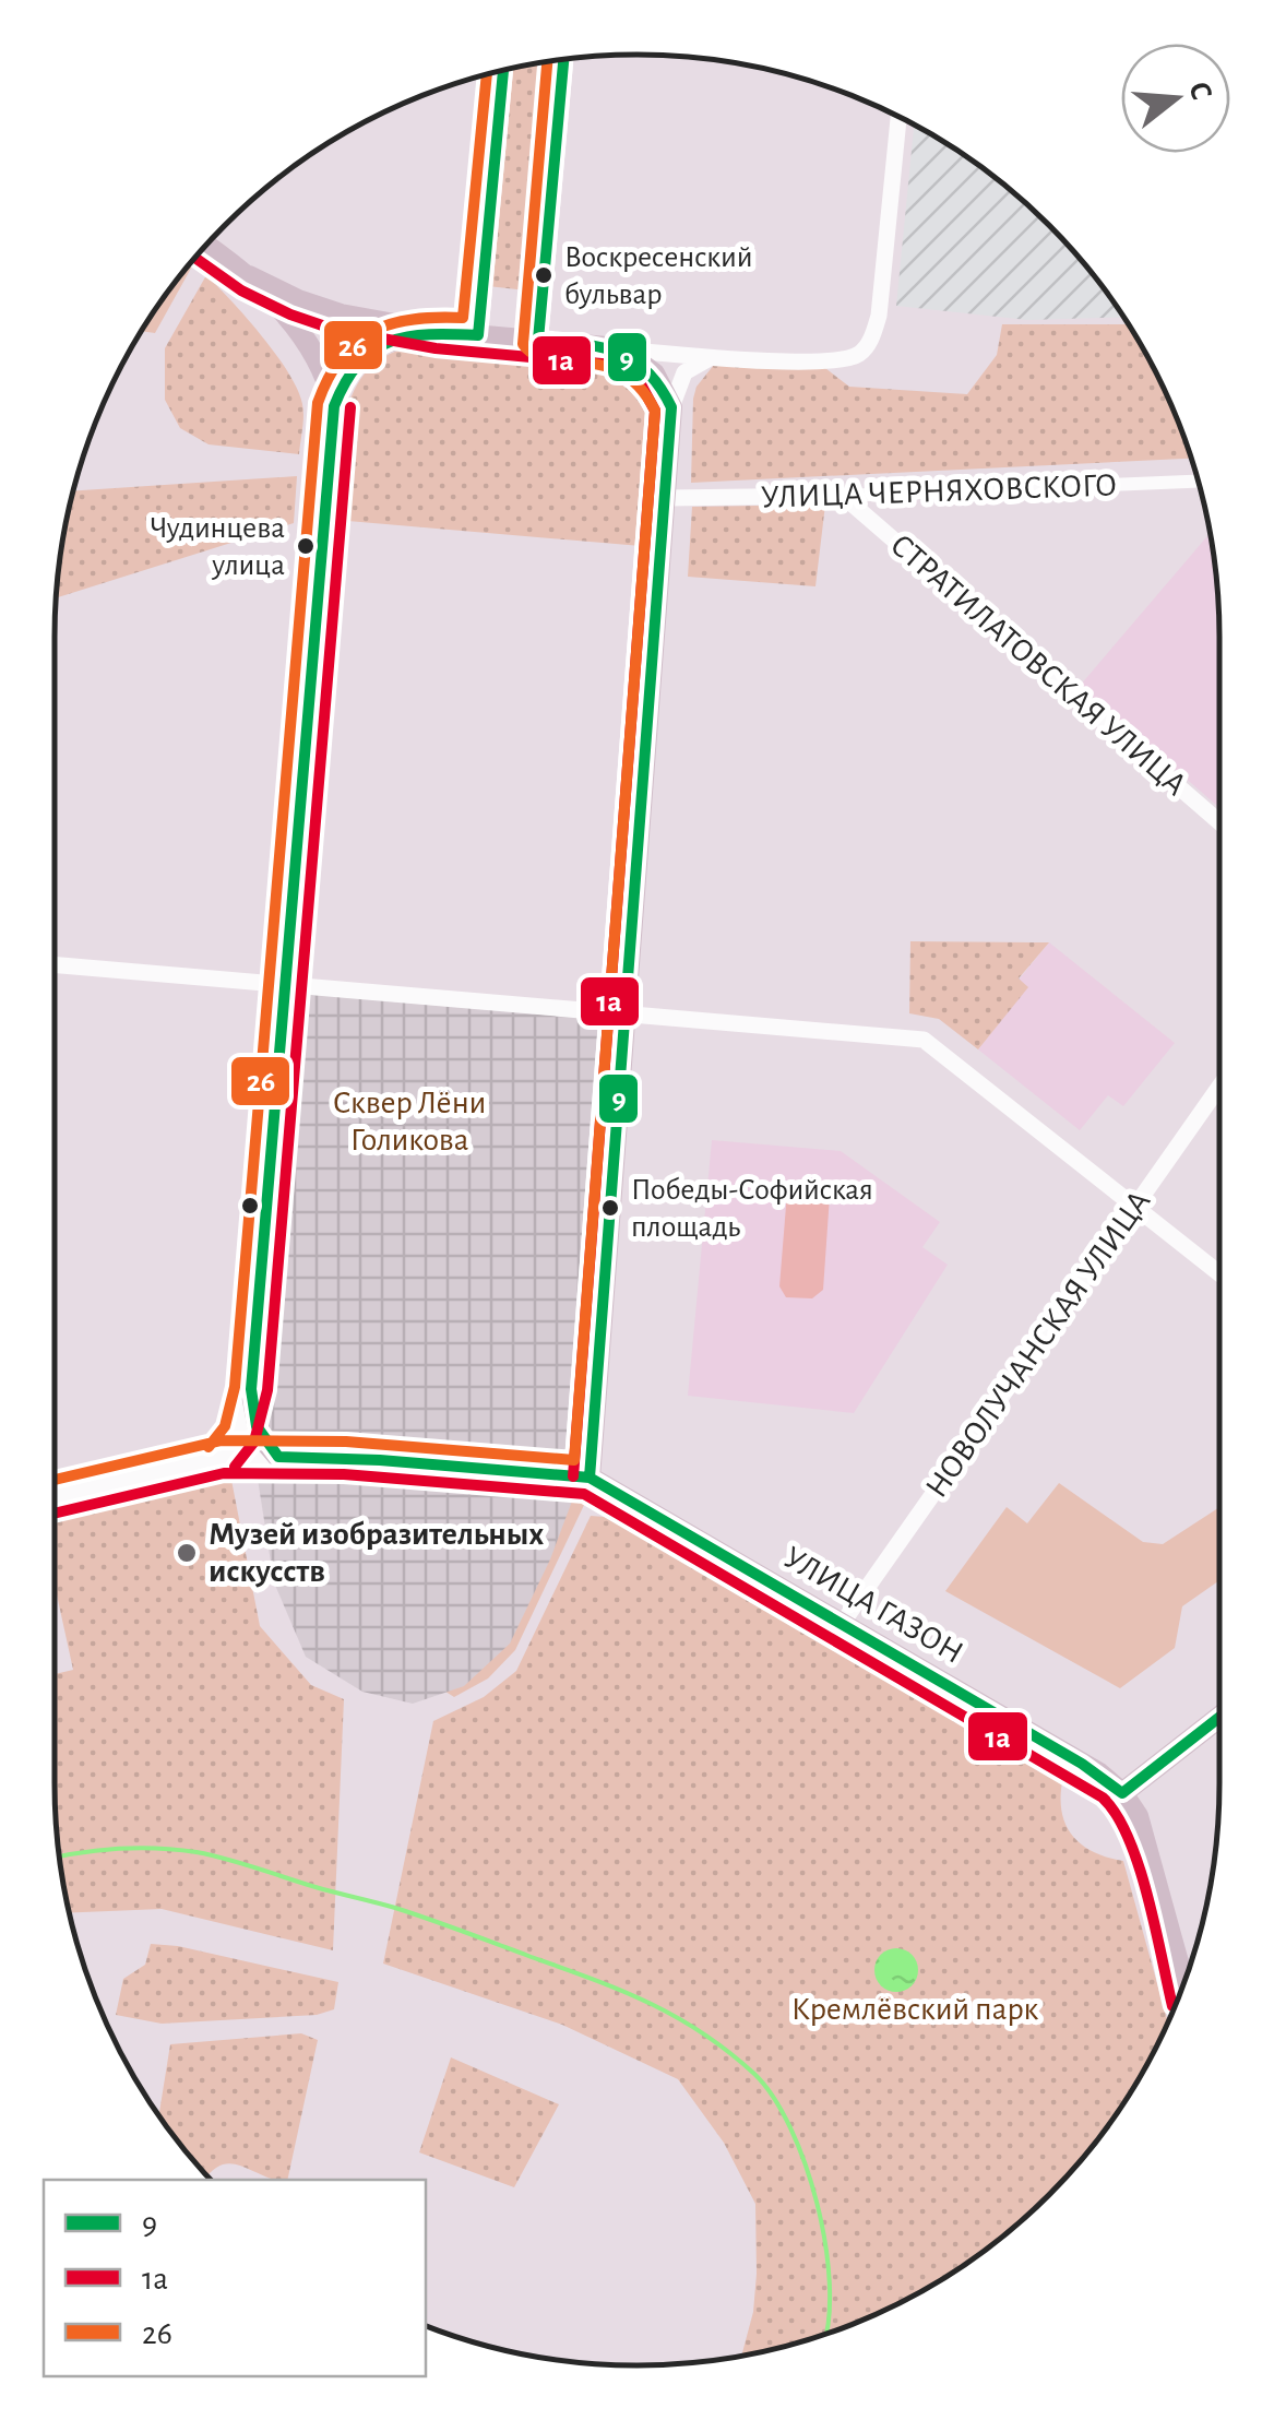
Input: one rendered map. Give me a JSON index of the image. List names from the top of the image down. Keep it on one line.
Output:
{"streets":{"main road":["УЛИЦА ГАЗОН"],"street":["УЛИЦА ЧЕРНЯХОВСКОГО","СТРАТИЛАТОВСКАЯ УЛИЦА","НОВОЛУЧАНСКАЯ УЛИЦА"]},"crossings":[["УЛИЦА ЧЕРНЯХОВСКОГО","СТРАТИЛАТОВСКАЯ УЛИЦА"],["НОВОЛУЧАНСКАЯ УЛИЦА","УЛИЦА ГАЗОН"]],"parks":["Сквер Лёни Голикова","Кремлёвский парк"],"places":["Воскресенский бульвар","Чудинцева улица","Победы-Софийская площадь","Музей изобразительных искусств"],"lines":["transit line 9","transit line 26","transit line 1a"],"legend":["9","1a","26"],"north":"right"}
